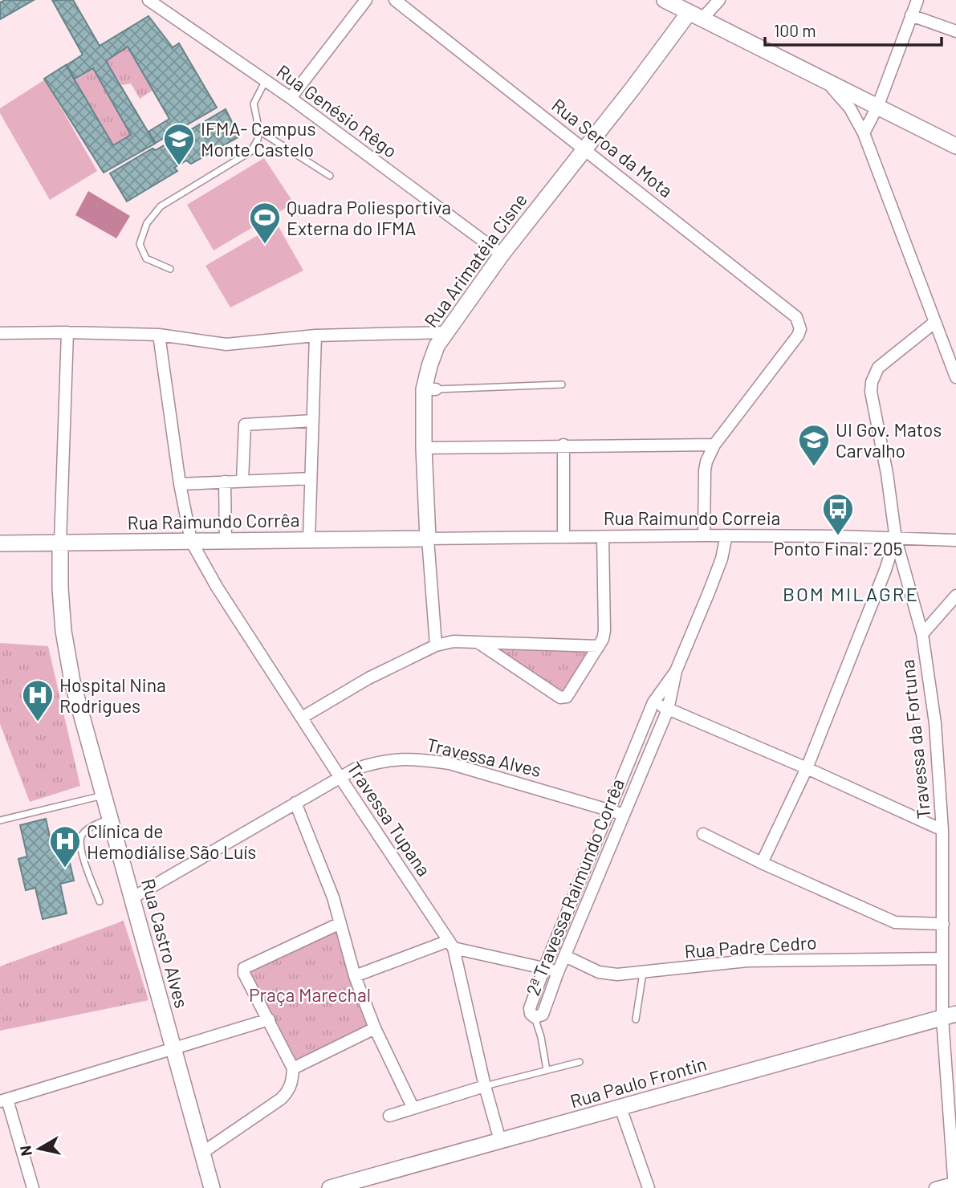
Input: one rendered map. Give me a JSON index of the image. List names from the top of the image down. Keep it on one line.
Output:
{"streets":{"street":["Rua Genésio Rêgo","Rua Seroa da Mota","Rua Arimatéia Cisne","Rua Raimundo Correia","Rua Raimundo Corrêa","Travessa da Fortuna","Travessa Alves","Travessa Tupana","2ª Travessa Raimundo Corrêa","Rua Castro Alves","Rua Padre Cedro","Rua Paulo Frontin"]},"crossings":[["Rua Genésio Rêgo","Rua Arimatéia Cisne"],["Rua Seroa da Mota","Rua Arimatéia Cisne"],["Rua Arimatéia Cisne","Rua Raimundo Correia"],["Rua Arimatéia Cisne","Rua Raimundo Corrêa"],["Rua Raimundo Correia","Rua Raimundo Corrêa"],["Rua Raimundo Correia","Travessa da Fortuna"],["Rua Raimundo Corrêa","Travessa Tupana"],["Rua Raimundo Corrêa","Rua Castro Alves"],["Travessa da Fortuna","Rua Padre Cedro"],["Travessa da Fortuna","Rua Paulo Frontin"],["Travessa Alves","Travessa Tupana"],["Travessa Alves","2ª Travessa Raimundo Corrêa"],["Travessa Alves","Rua Castro Alves"],["Travessa Tupana","Rua Paulo Frontin"],["2ª Travessa Raimundo Corrêa","Rua Padre Cedro"]],"districts":["BOM MILAGRE"],"parks":["Praça Marechal"],"places":{"school or university":["IFMA- Campus Monte Castelo","UI Gov. Matos Carvalho"],"sports":["Quadra Poliesportiva Externa do IFMA"],"bus stop":["Ponto Final: 205"],"hospital":["Hospital Nina Rodrigues","Clínica de Hemodiálise São Luís"]},"scale_bar":"100 m","north":"left"}
